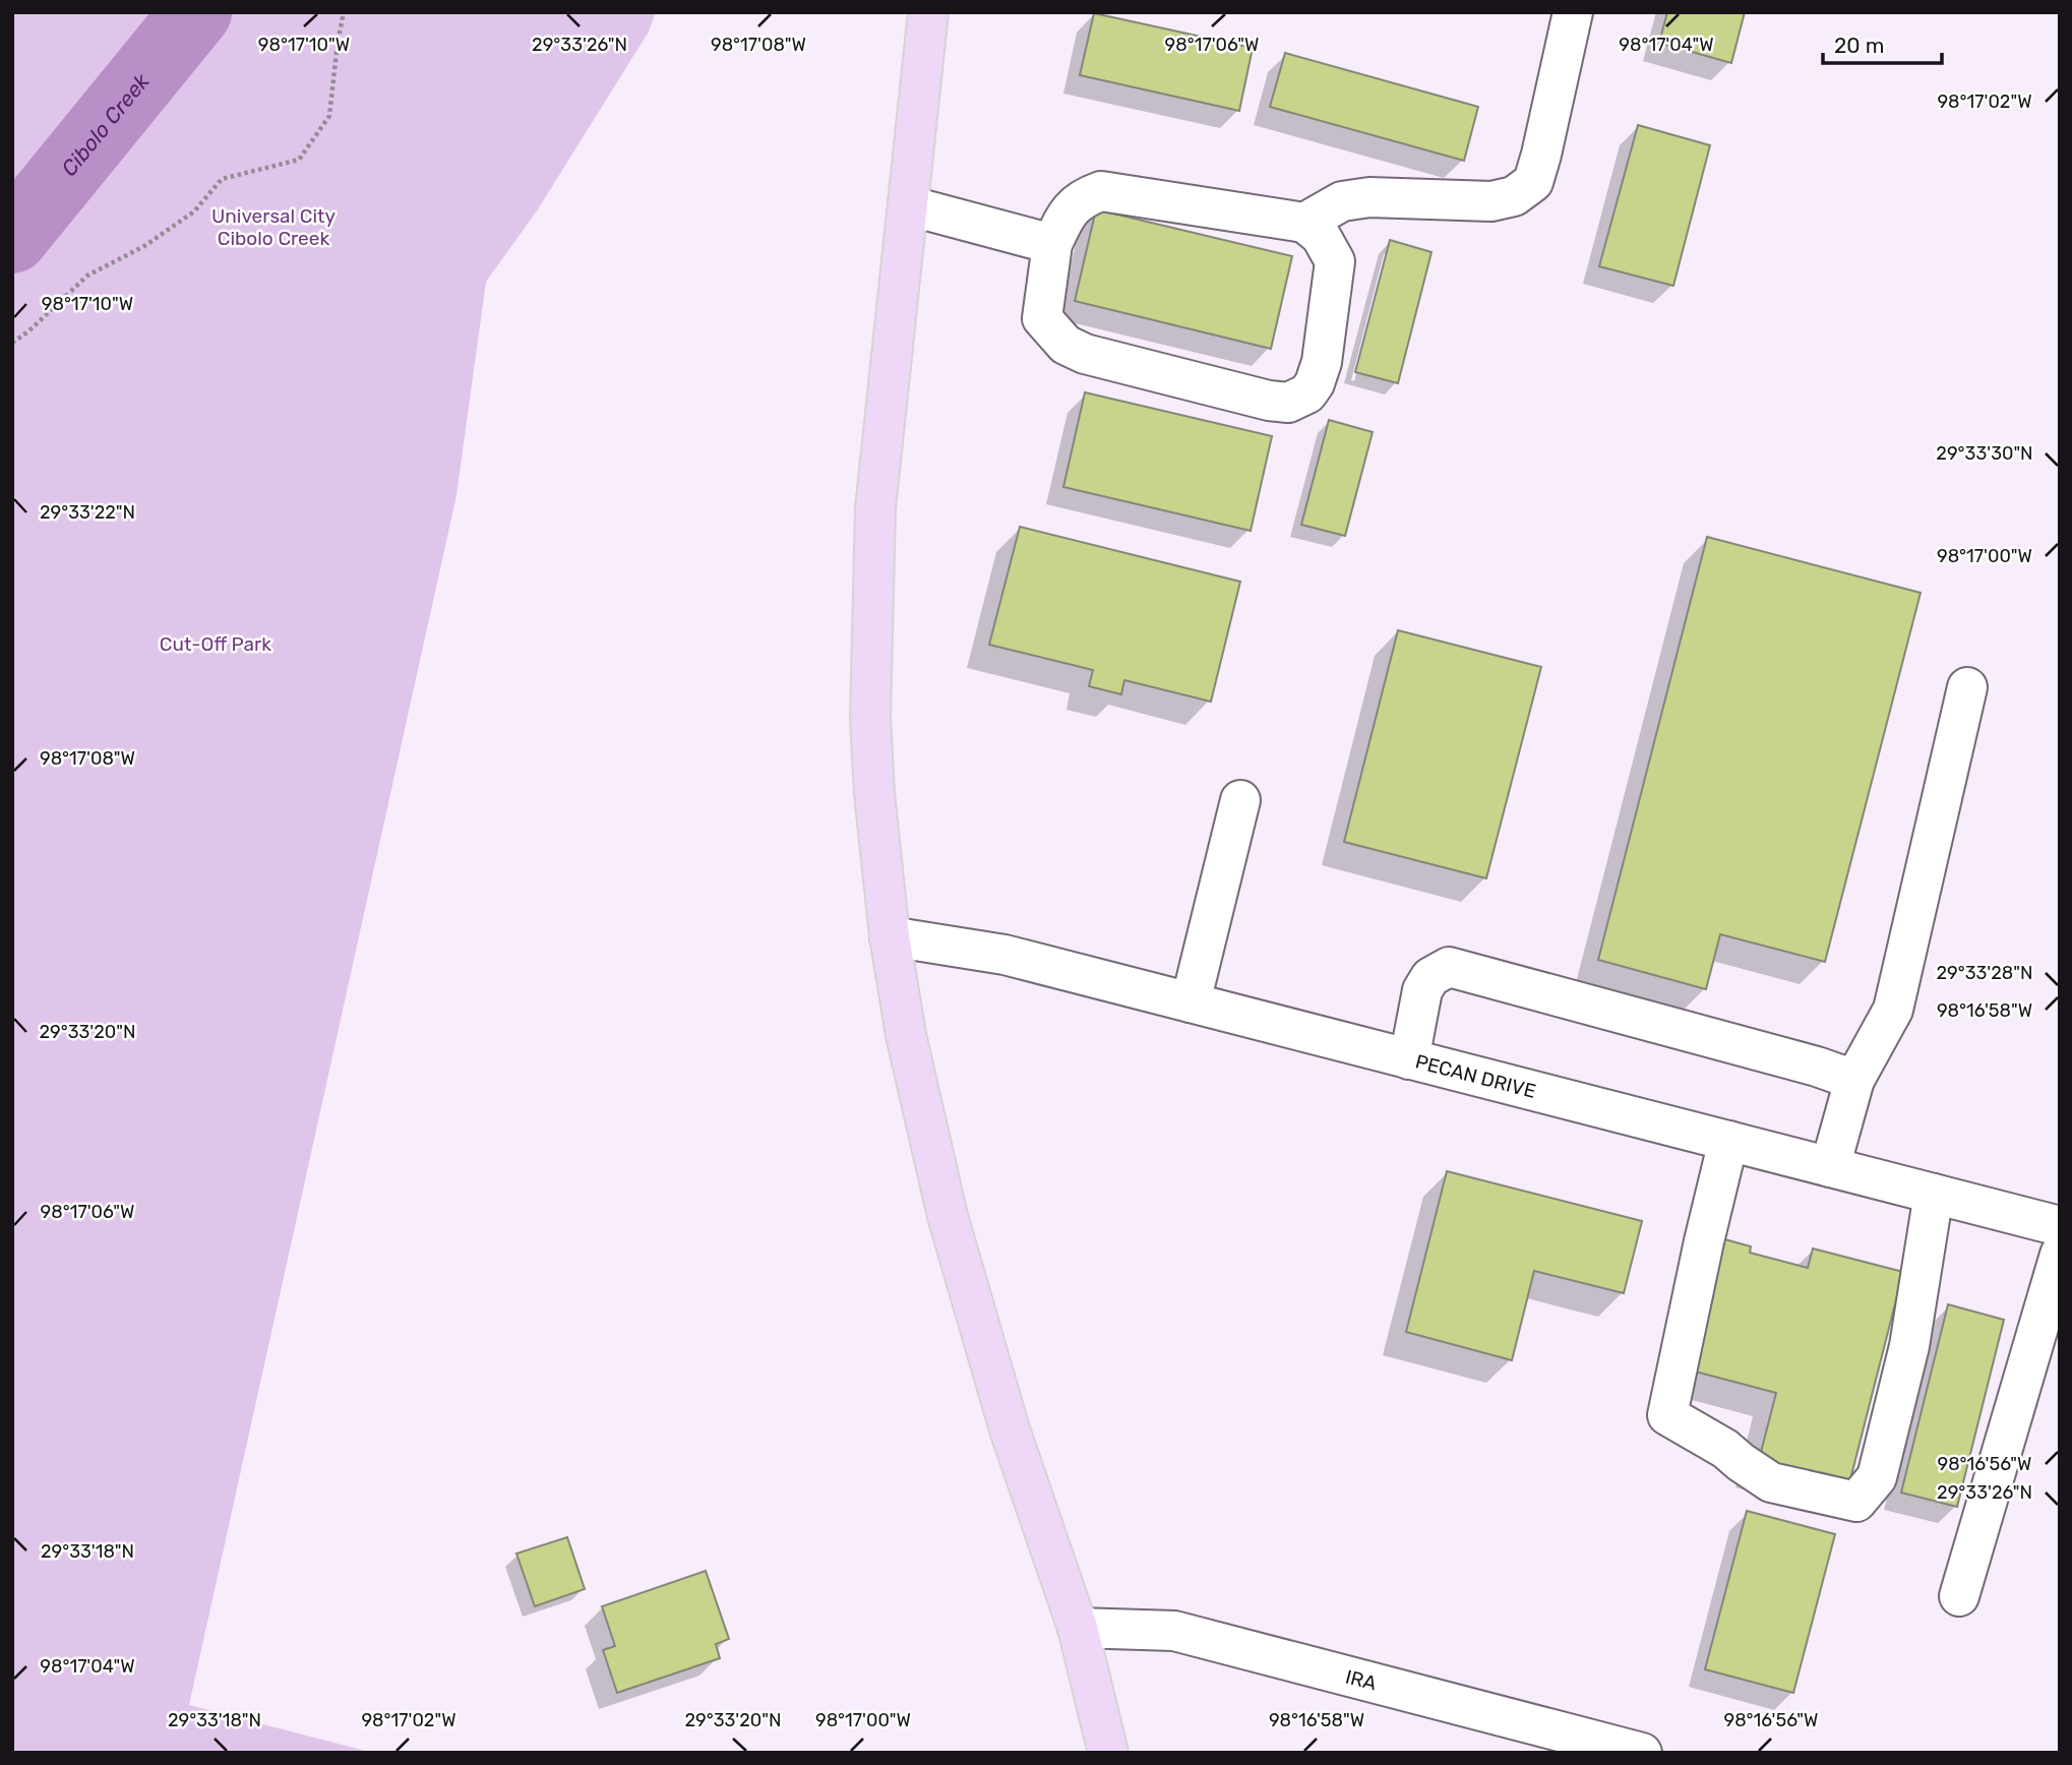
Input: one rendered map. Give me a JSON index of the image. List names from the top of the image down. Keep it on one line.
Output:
{"streets":{"street":["PECAN DRIVE","IRA"]},"water":["Cibolo Creek"],"parks":["Universal City Cibolo Creek","Cut-Off Park"],"scale_bar":"20 m","coordinates":["98°17'10\"W","29°33'26\"N","98°17'08\"W","98°17'06\"W","98°17'04\"W","98°17'02\"W","29°33'30\"N","29°33'22\"N","98°17'00\"W","29°33'28\"N","98°16'58\"W","29°33'20\"N","98°16'56\"W","29°33'18\"N"]}
